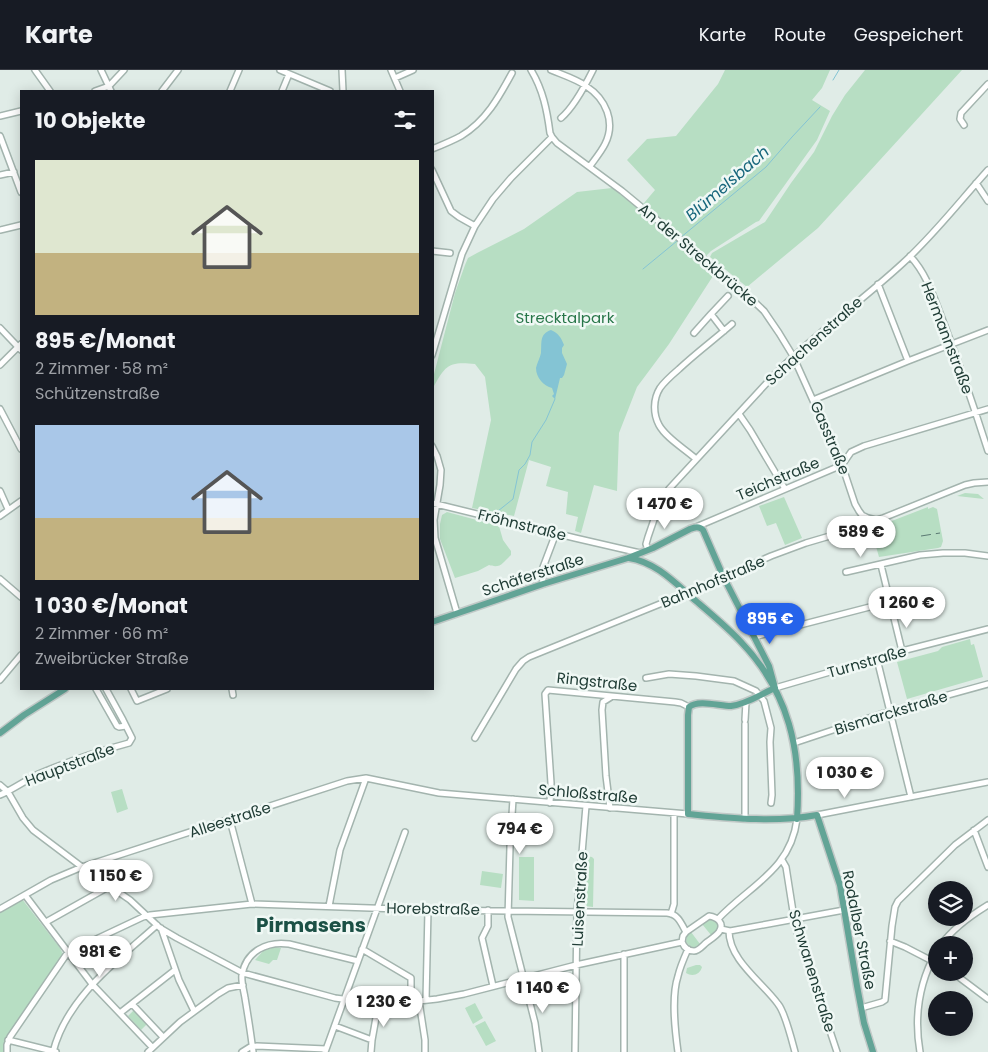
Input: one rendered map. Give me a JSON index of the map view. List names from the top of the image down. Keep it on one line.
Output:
{"streets":{"main road":["Teichstraße","Schäferstraße","Ringstraße","Schloßstraße","Rodalber Straße"],"street":["An der Streckbrücke","Hermannstraße","Schachenstraße","Gasstraße","Fröhnstraße","Bahnhofstraße","Turnstraße","Bismarckstraße","Hauptstraße","Alleestraße","Luisenstraße","Horebstraße","Schwanenstraße"]},"crossings":[["An der Streckbrücke","Schachenstraße"],["An der Streckbrücke","Gasstraße"],["Hermannstraße","Schachenstraße"],["Schachenstraße","Gasstraße"],["Schachenstraße","Teichstraße"],["Gasstraße","Teichstraße"],["Gasstraße","Bahnhofstraße"],["Teichstraße","Fröhnstraße"],["Teichstraße","Schäferstraße"],["Fröhnstraße","Schäferstraße"],["Turnstraße","Ringstraße"],["Ringstraße","Schloßstraße"],["Schloßstraße","Alleestraße"],["Schloßstraße","Luisenstraße"],["Schloßstraße","Rodalber Straße"],["Luisenstraße","Horebstraße"]],"districts":["Pirmasens"],"water":["Blümelsbach"],"parks":["Strecktalpark"],"page":{"header":"Karte","nav":["Karte","Route","Gespeichert"],"heading":"10 Objekte","list":[{"name":"895 €/Monat","note":"2 Zimmer · 58 m² · Schützenstraße"},{"name":"1 030 €/Monat","note":"2 Zimmer · 66 m² · Zweibrücker Straße"}],"price":["1 470 €","589 €","1 260 €","895 €","1 030 €","794 €","1 150 €","981 €","1 140 €","1 230 €"],"map_buttons":["+","−"]}}
